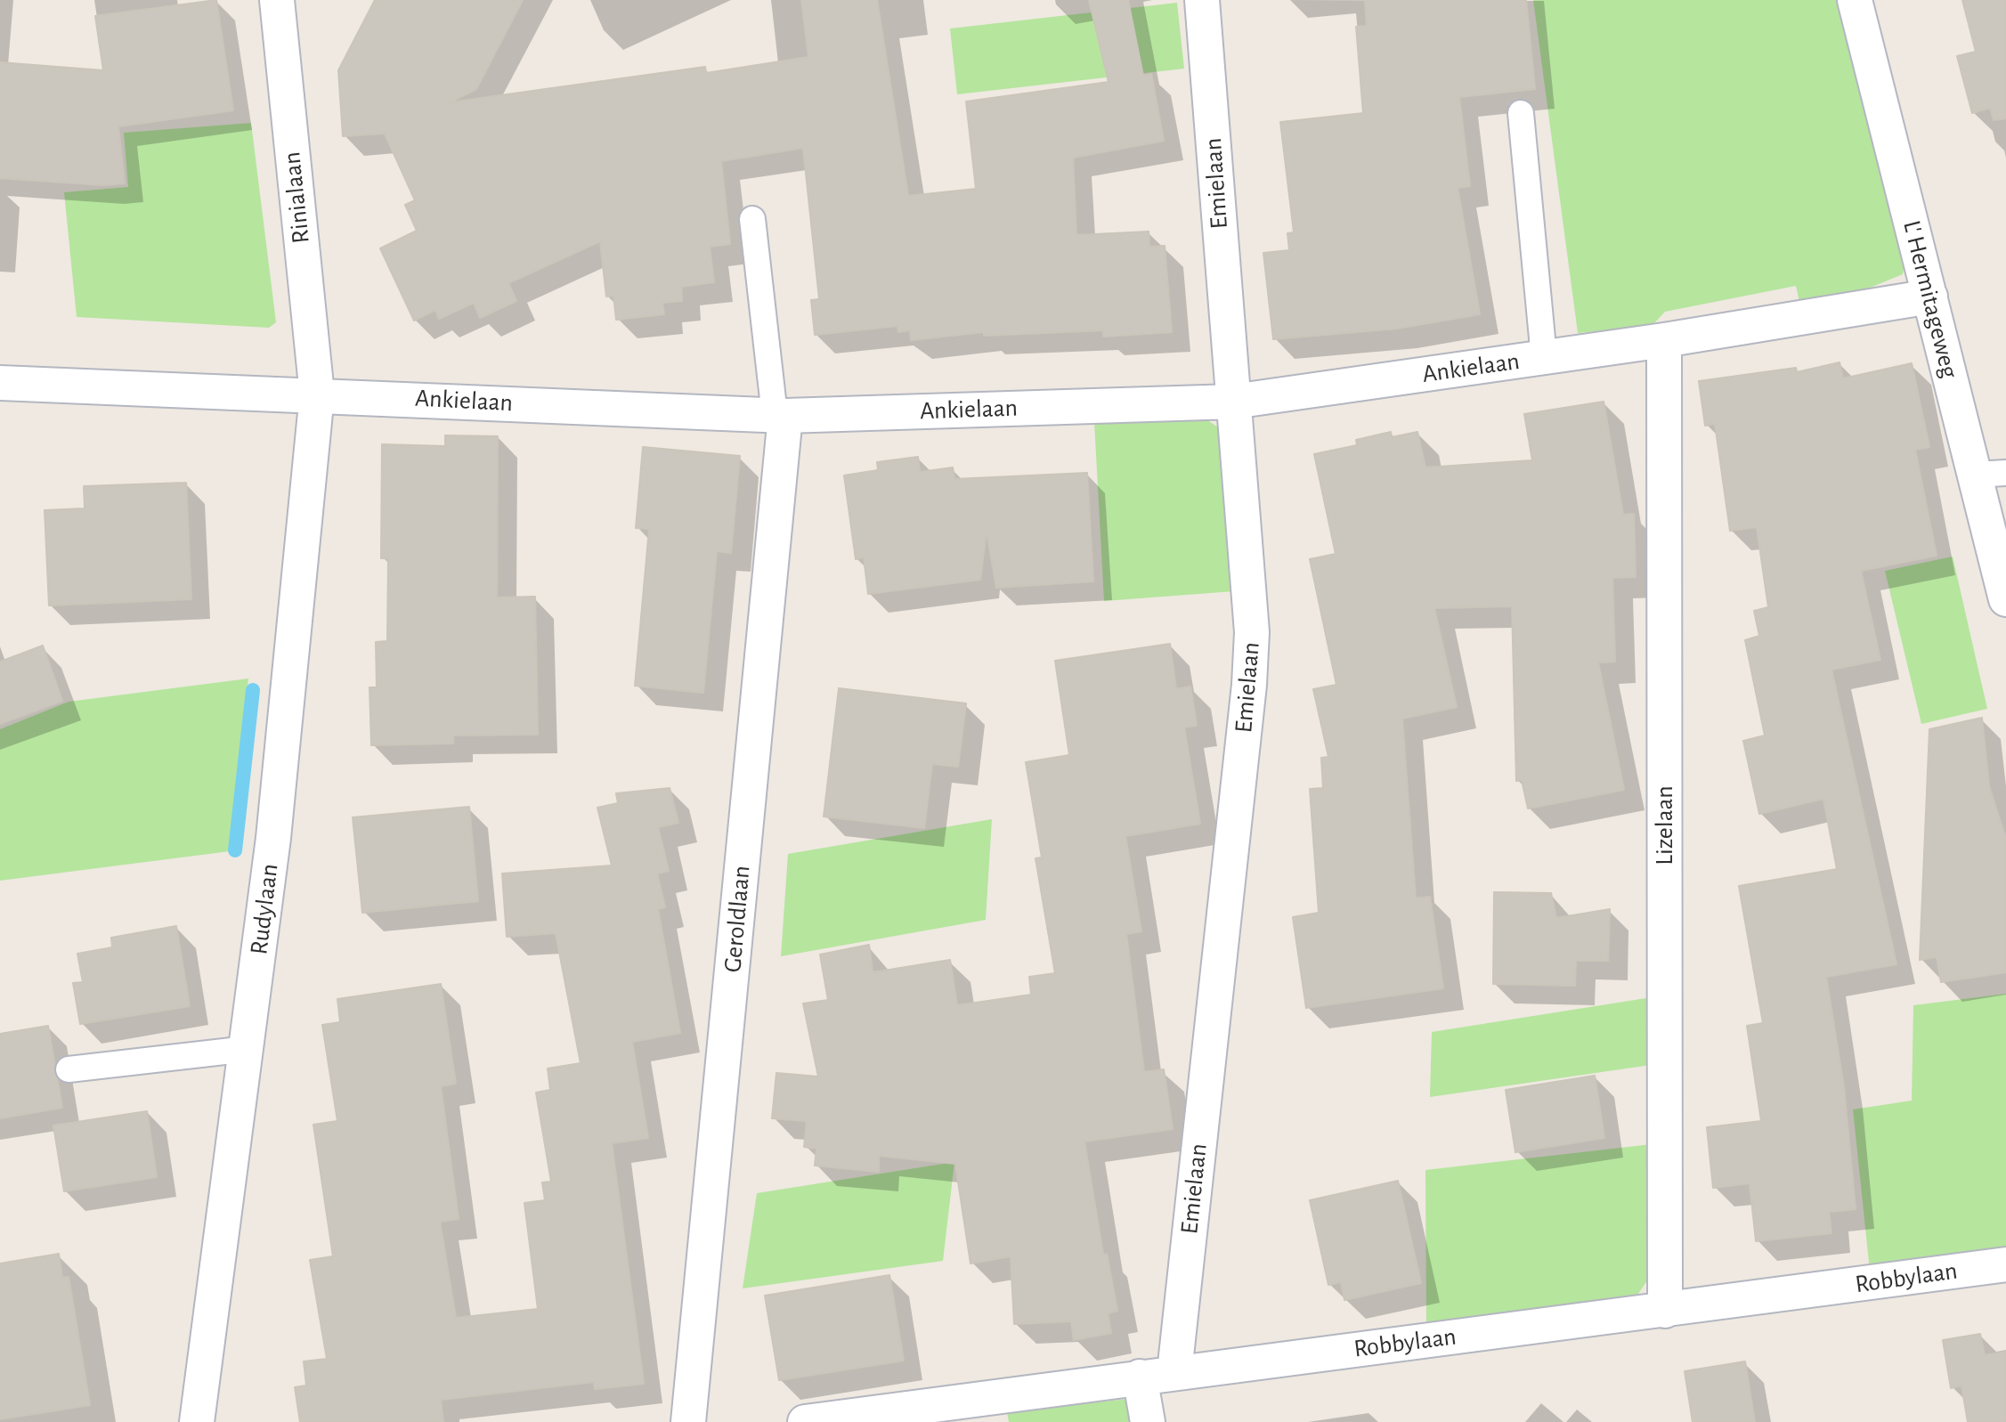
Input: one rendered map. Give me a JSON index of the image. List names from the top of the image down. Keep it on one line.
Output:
{"streets":{"street":["Emielaan","Rinialaan","L' Hermitageweg","Ankielaan","Lizelaan","Rudylaan","Geroldlaan","Robbylaan"]},"crossings":[["Emielaan","Ankielaan"],["Emielaan","Robbylaan"],["Rinialaan","Ankielaan"],["Rinialaan","Rudylaan"],["L' Hermitageweg","Ankielaan"],["Ankielaan","Lizelaan"],["Ankielaan","Rudylaan"],["Ankielaan","Geroldlaan"],["Lizelaan","Robbylaan"]]}
